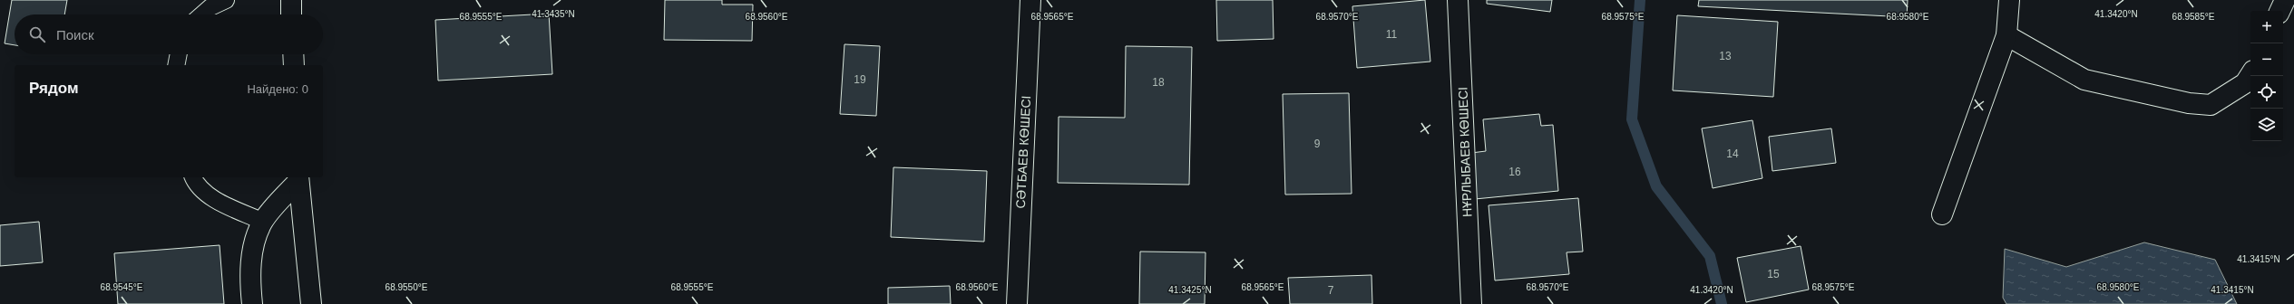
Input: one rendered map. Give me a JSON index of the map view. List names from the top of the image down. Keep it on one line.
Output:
{"streets":{"main road":["СӘТБАЕВ КӨШЕСІ","НҰРЛЫБАЕВ КӨШЕСІ"]},"house_numbers":["11","13","19","18","9","14","16","15","7"],"page":{"map_buttons":["+","−"],"search":"Поиск","heading":["Рядом","Найдено: 0"]},"coordinates":["41.3435°N","41.3420°N","68.9555°E","68.9560°E","68.9565°E","68.9570°E","68.9575°E","68.9580°E","68.9585°E","41.3415°N","68.9545°E","68.9550°E","41.3425°N"]}
